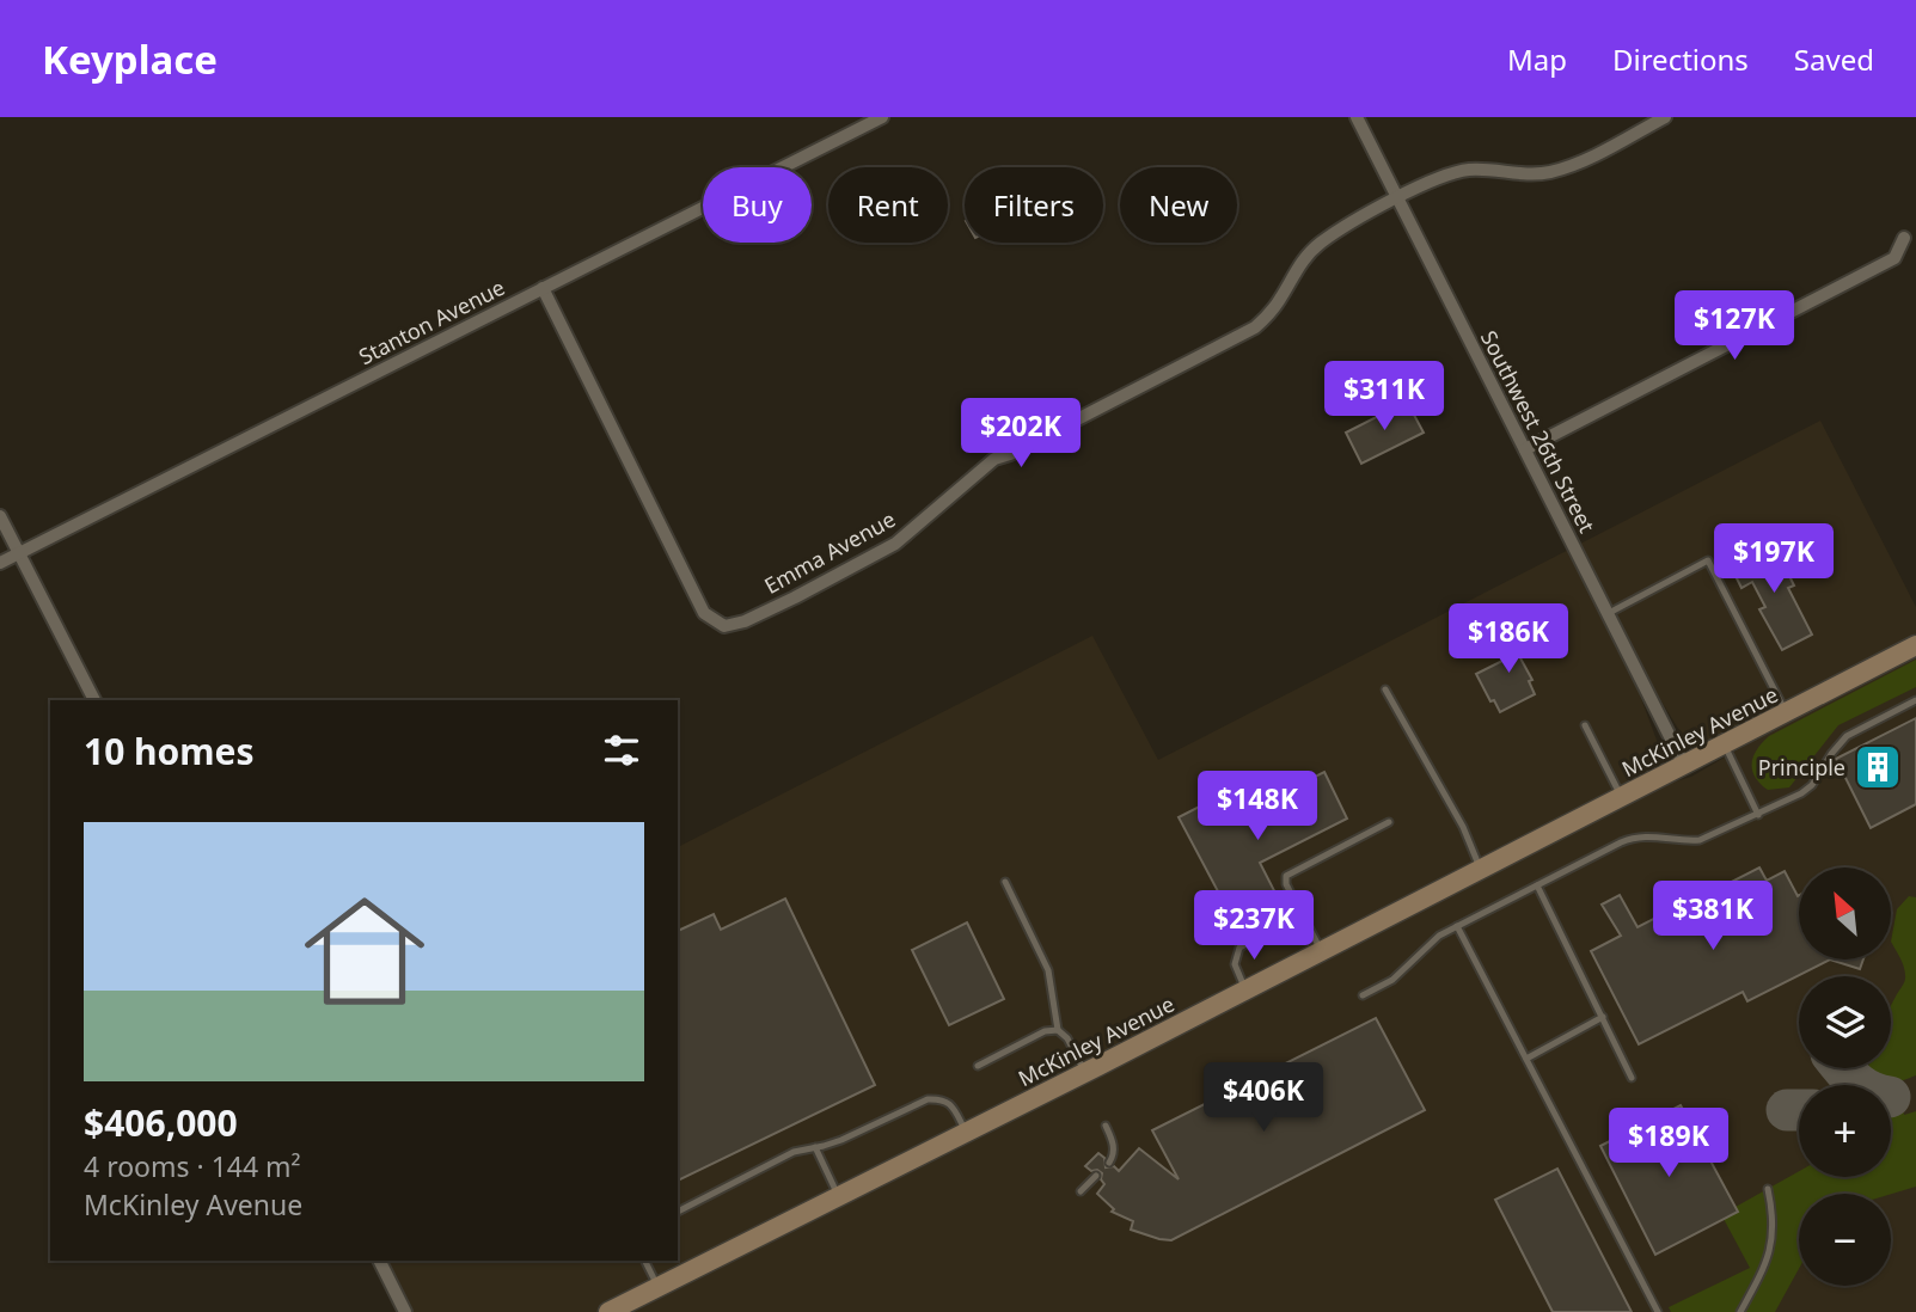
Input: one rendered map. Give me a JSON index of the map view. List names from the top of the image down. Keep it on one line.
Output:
{"streets":{"main road":["McKinley Avenue"],"street":["Stanton Avenue","Southwest 26th Street","Emma Avenue"]},"crossings":[["Stanton Avenue","Emma Avenue"],["Southwest 26th Street","Emma Avenue"],["Southwest 26th Street","McKinley Avenue"]],"places":{"building":["Principle"]},"north":"top left","page":{"header":"Keyplace","nav":["Map","Directions","Saved"],"chip":["Buy","Rent","Filters","New"],"price":["$127K","$311K","$202K","$197K","$186K","$148K","$381K","$237K","$406K","$189K"],"heading":"10 homes","list":[{"name":"$406,000","note":"4 rooms · 144 m² · McKinley Avenue"}],"map_buttons":["+","−"]}}
